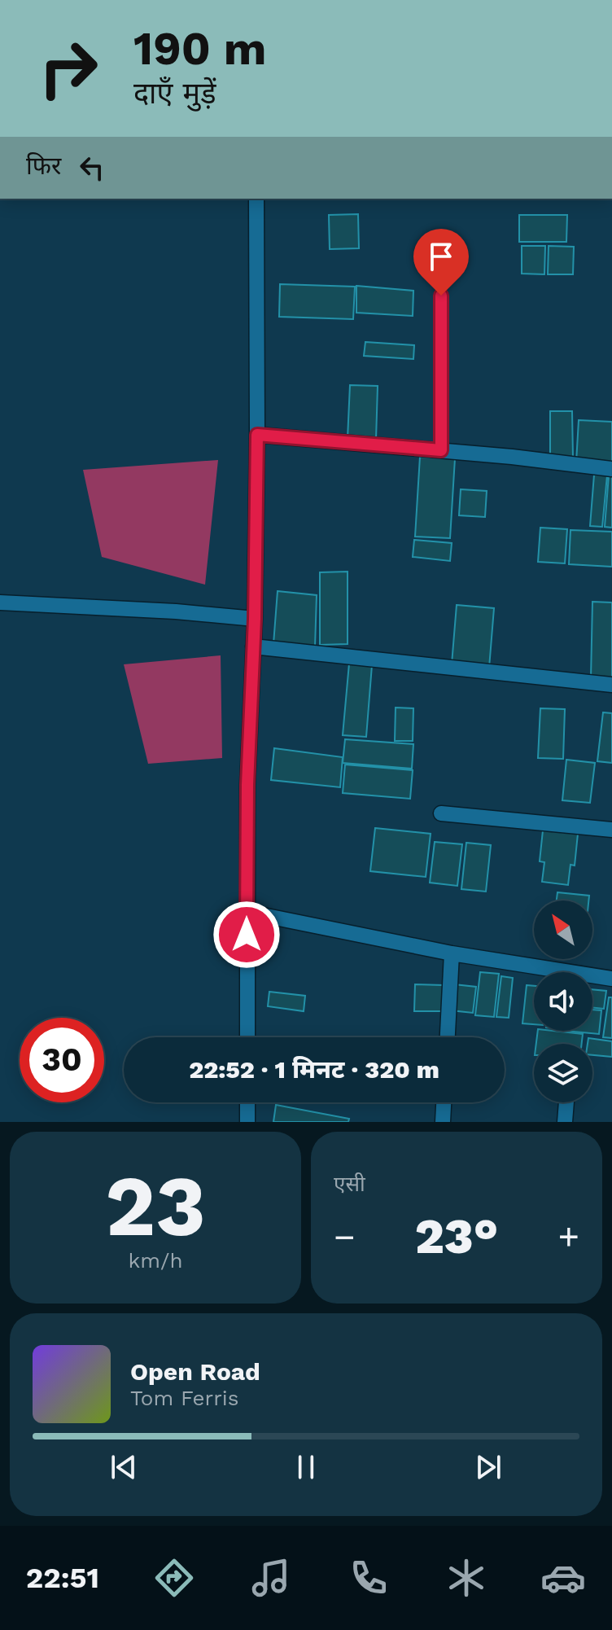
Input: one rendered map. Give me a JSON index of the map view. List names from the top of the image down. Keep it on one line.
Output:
{"north":"top left","page":{"turn":["190 m","दाएँ मुड़ें"],"then":"फिर","limit":"30","trip":"22:52 · 1 मिनट · 320 m","tile":[["23","km/h"],"एसी"],"heat":["−","23°","+"],"song":["Open Road","Tom Ferris"],"tabs":"22:51"}}
